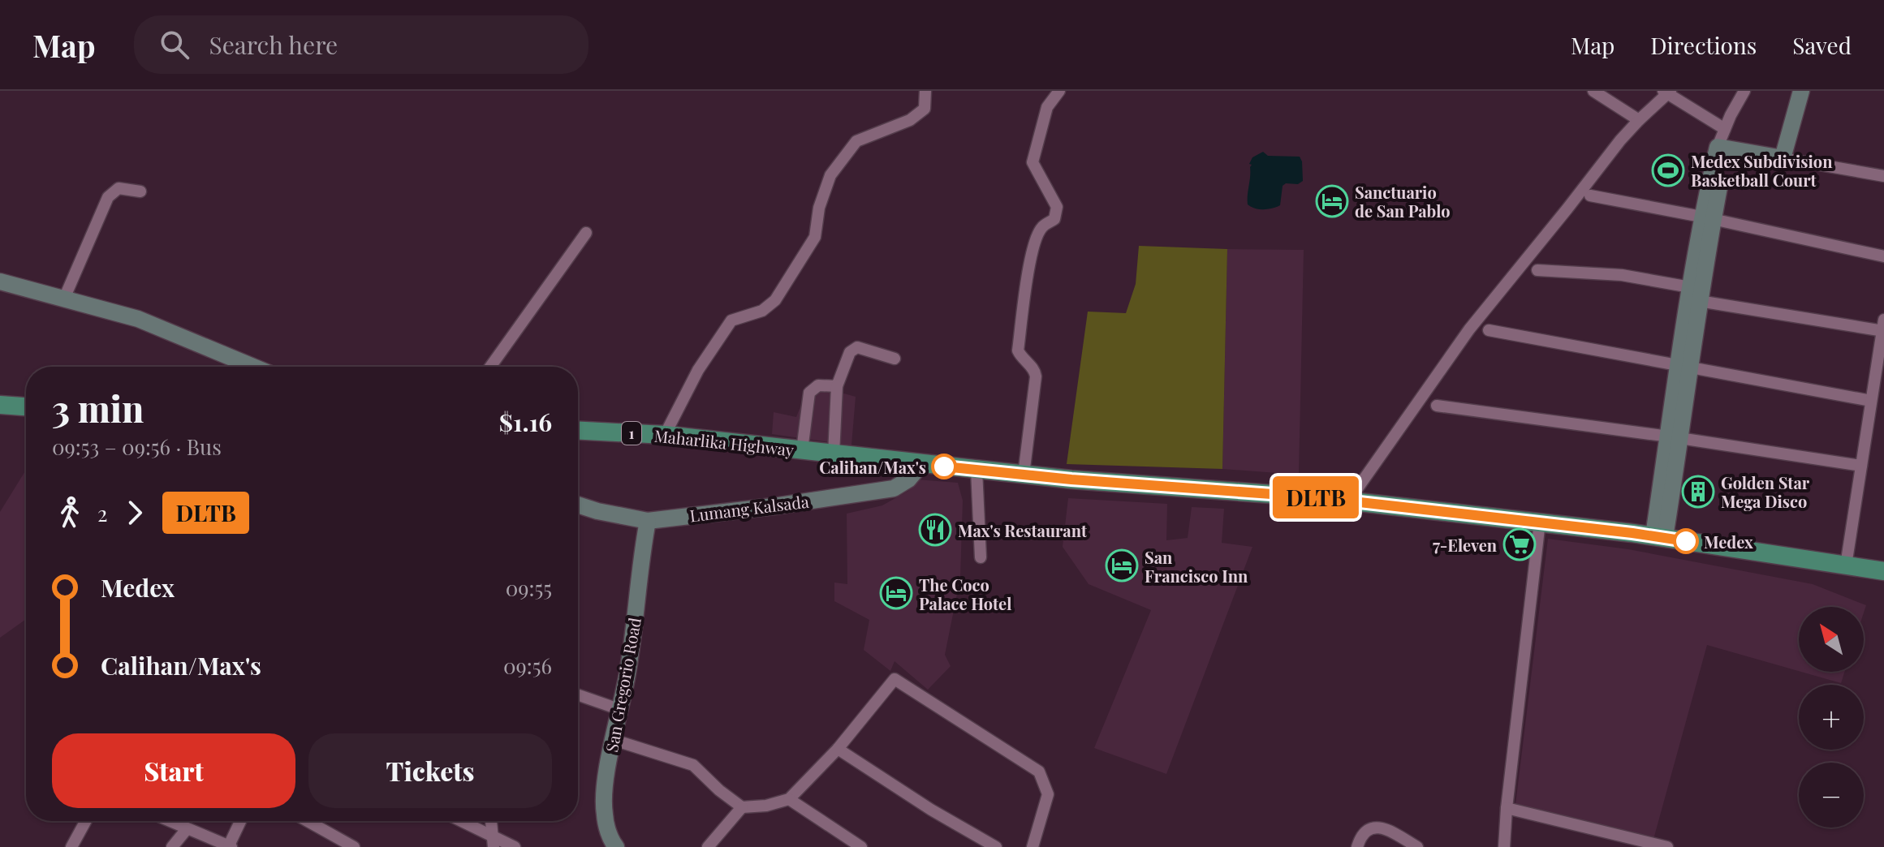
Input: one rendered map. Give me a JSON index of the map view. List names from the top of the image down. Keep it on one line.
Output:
{"streets":{"main road":["1","Maharlika Highway"],"street":["Lumang Kalsada","San Gregorio Road"]},"crossings":[["Maharlika Highway","Lumang Kalsada"],["Lumang Kalsada","San Gregorio Road"]],"places":{"sports":["Medex Subdivision Basketball Court"],"hotel":["Sanctuario de San Pablo","San Francisco Inn","The Coco Palace Hotel"],"other":["Calihan/Max's","Medex"],"building":["Golden Star Mega Disco"],"restaurant":["Max's Restaurant"],"supermarket":["7-Eleven"]},"lines":["bus line DLTB"],"north":"top left","page":{"header":"Map","search":"Search here","nav":["Map","Directions","Saved"],"on_map":"DLTB","heading":["3 min","09:53 – 09:56 · Bus","$1.16"],"legs":["2","DLTB"],"list":[{"name":"Medex","value":"09:55"},{"name":"Calihan/Max's","value":"09:56"}],"map_buttons":["+","−"],"buttons":["Start","Tickets"]}}
